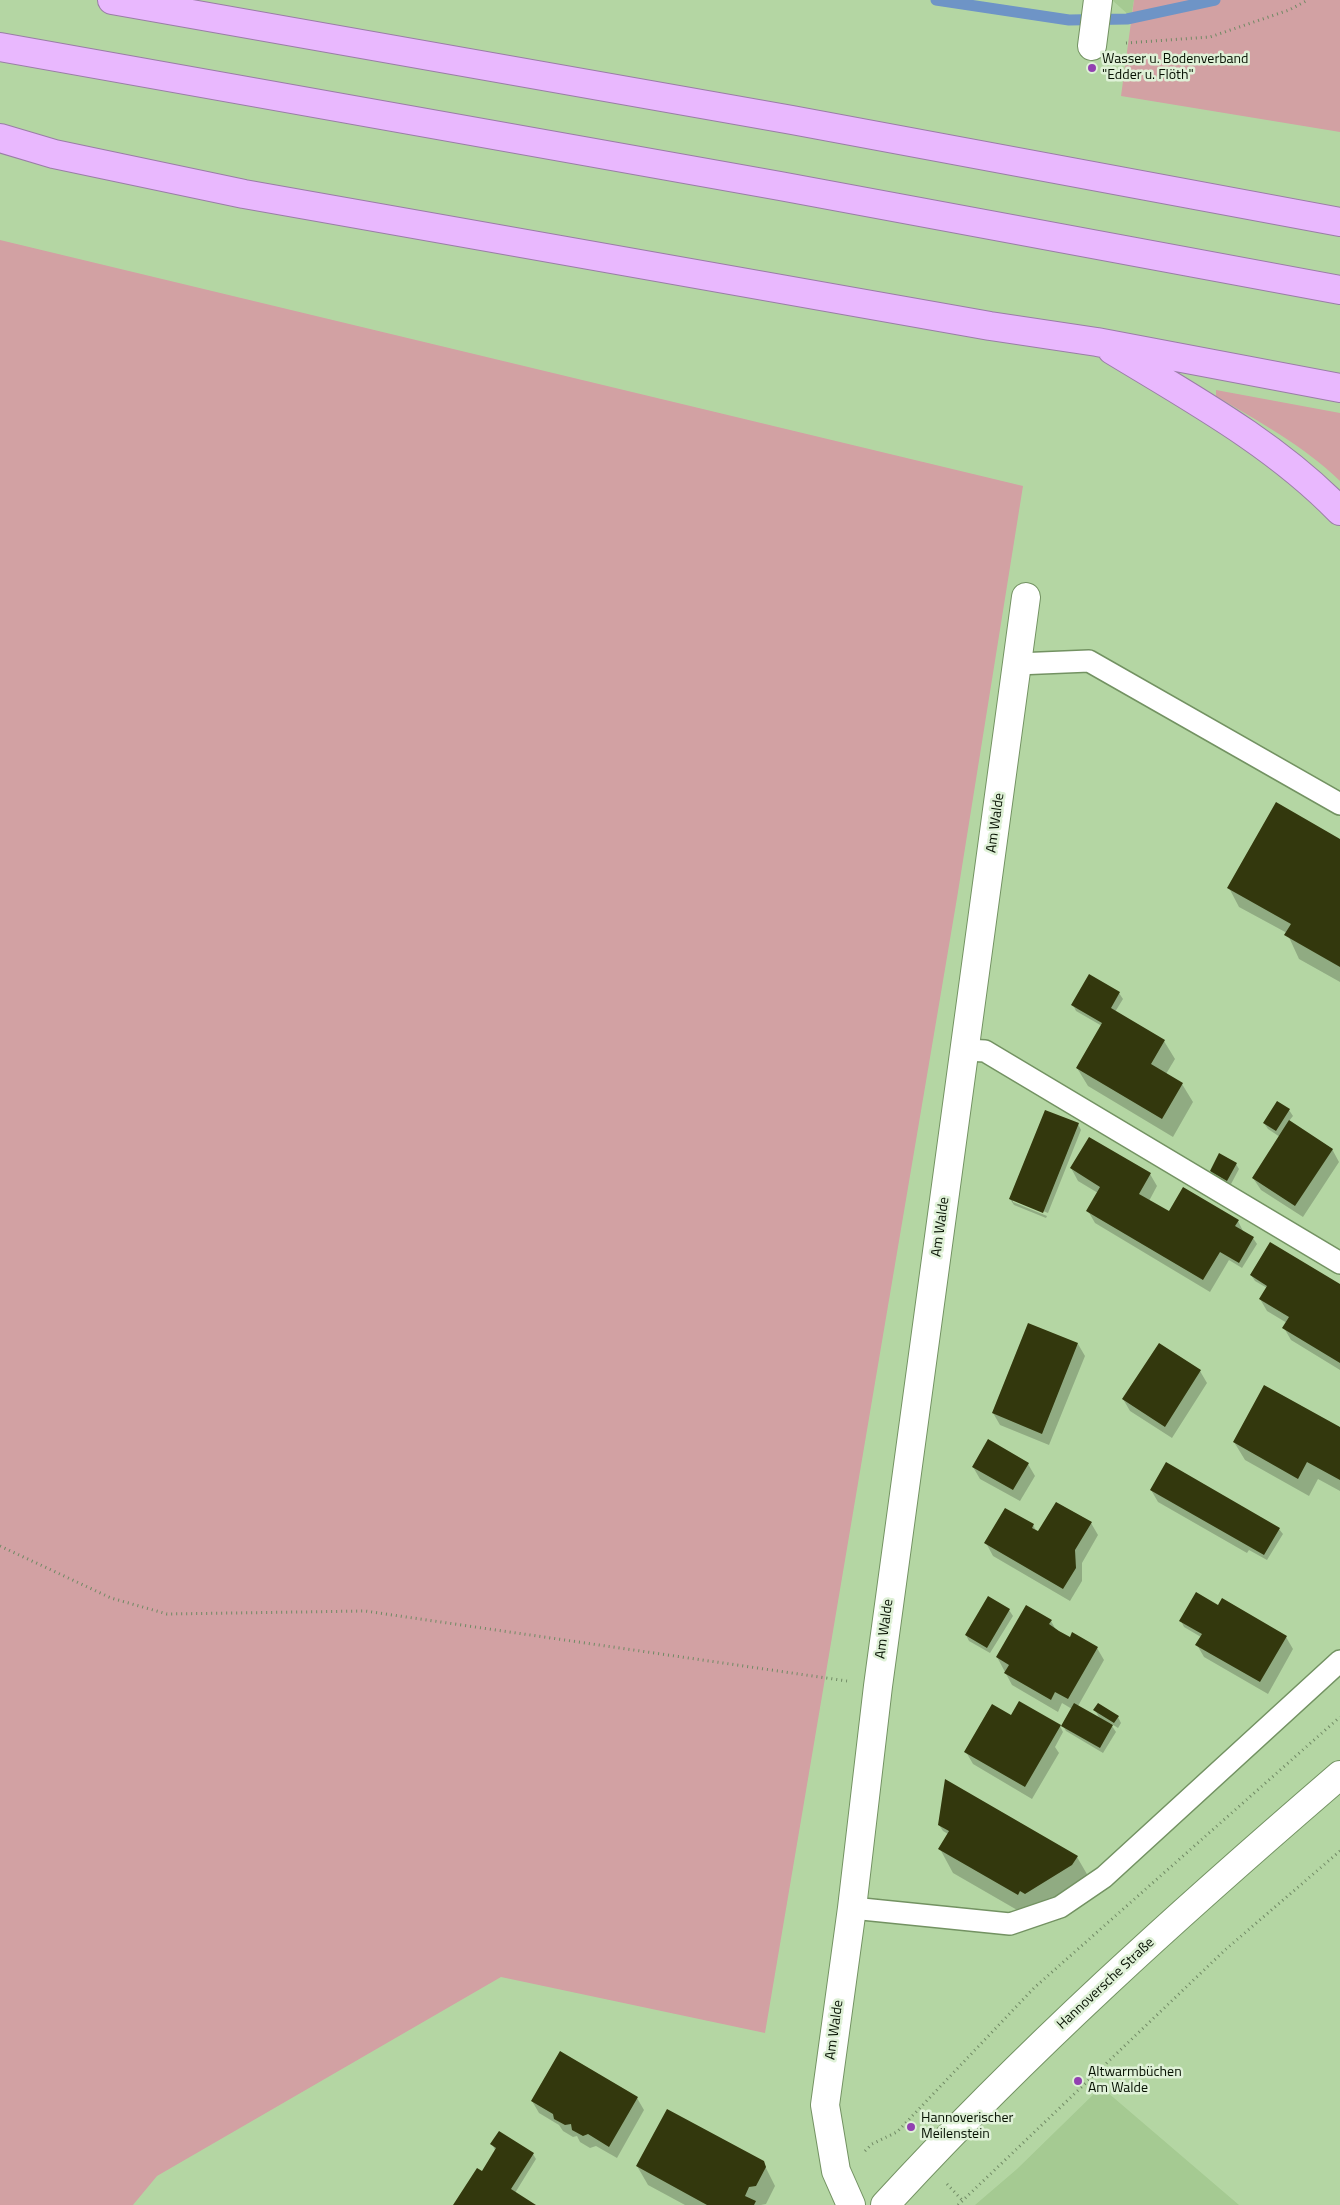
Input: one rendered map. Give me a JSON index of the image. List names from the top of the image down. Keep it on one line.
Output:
{"streets":{"street":["Am Walde","Hannoversche Straße"]},"places":["Wasser u. Bodenverband \"Edder u. Flöth\"","Altwarmbüchen Am Walde","Hannoverischer Meilenstein"]}
